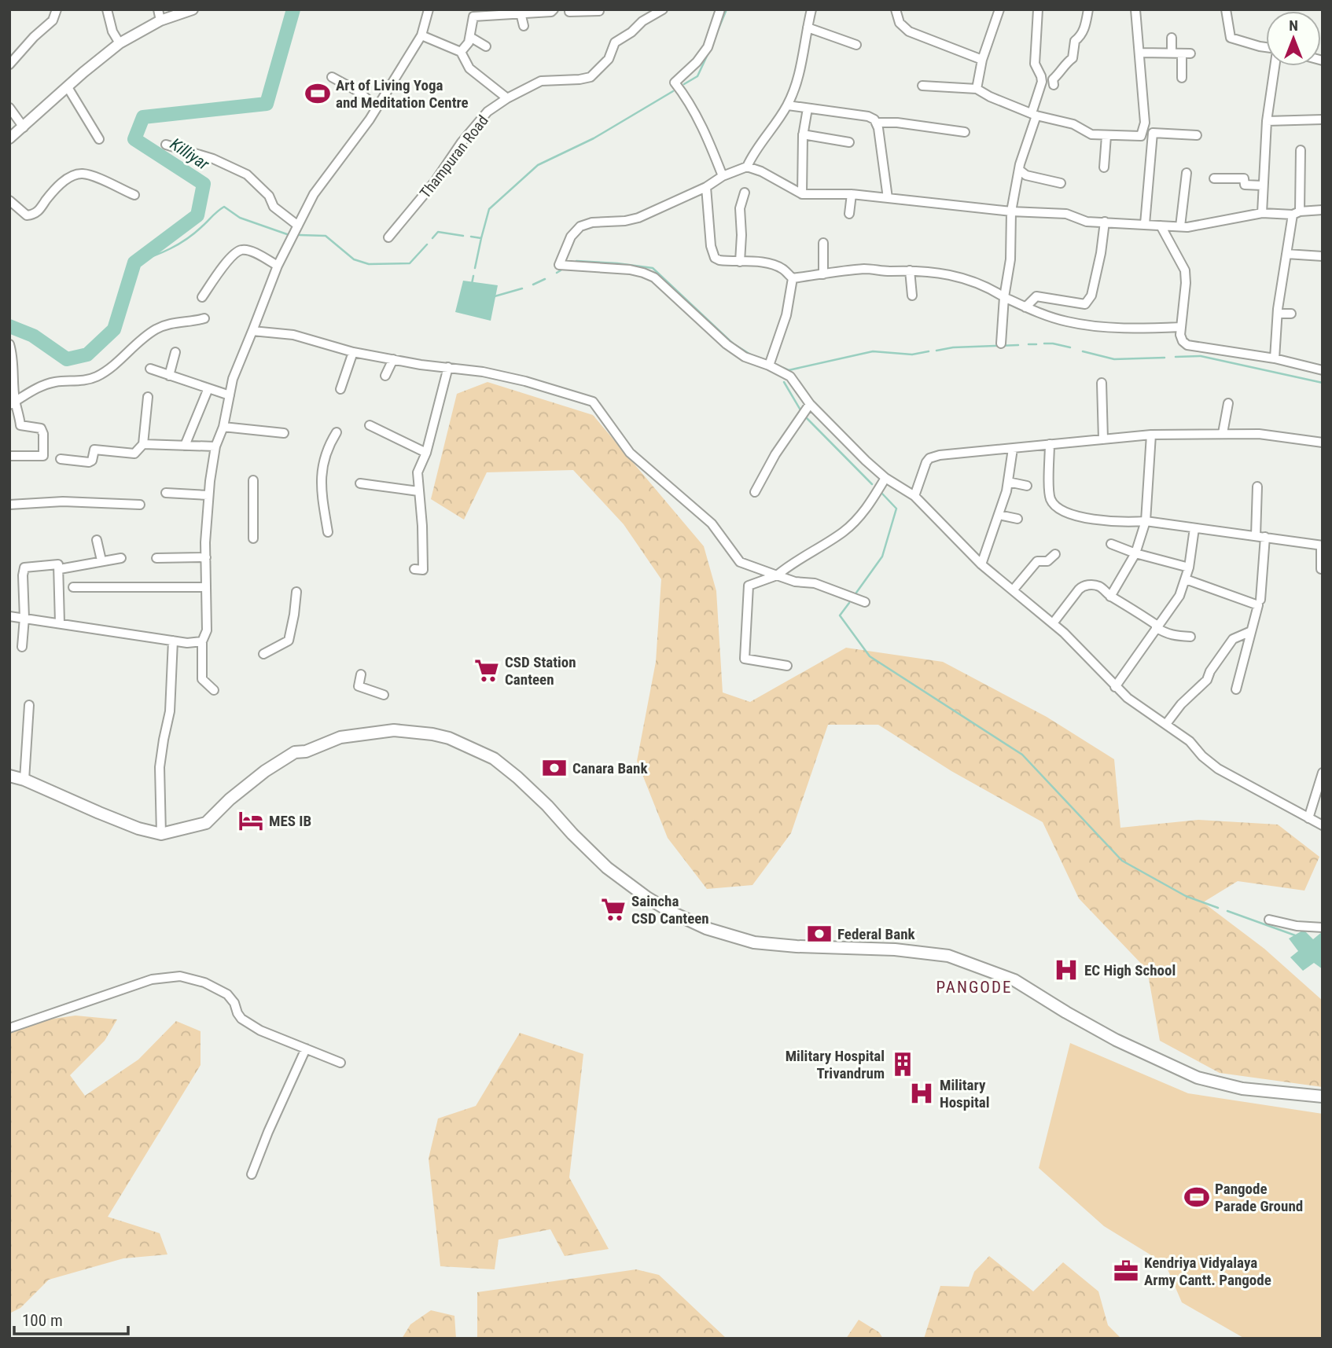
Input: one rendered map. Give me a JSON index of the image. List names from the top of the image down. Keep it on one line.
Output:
{"streets":{"street":["Thampuran Road"]},"districts":["PANGODE"],"water":["Killiyar"],"places":{"sports":["Art of Living Yoga and Meditation Centre","Pangode Parade Ground"],"supermarket":["CSD Station Canteen","Saincha CSD Canteen"],"bank":["Canara Bank","Federal Bank"],"hotel":["MES IB"],"hospital":["EC High School","Military Hospital"],"building":["Military Hospital Trivandrum"],"office":["Kendriya Vidyalaya Army Cantt. Pangode"]},"scale_bar":"100 m","north":"top"}
